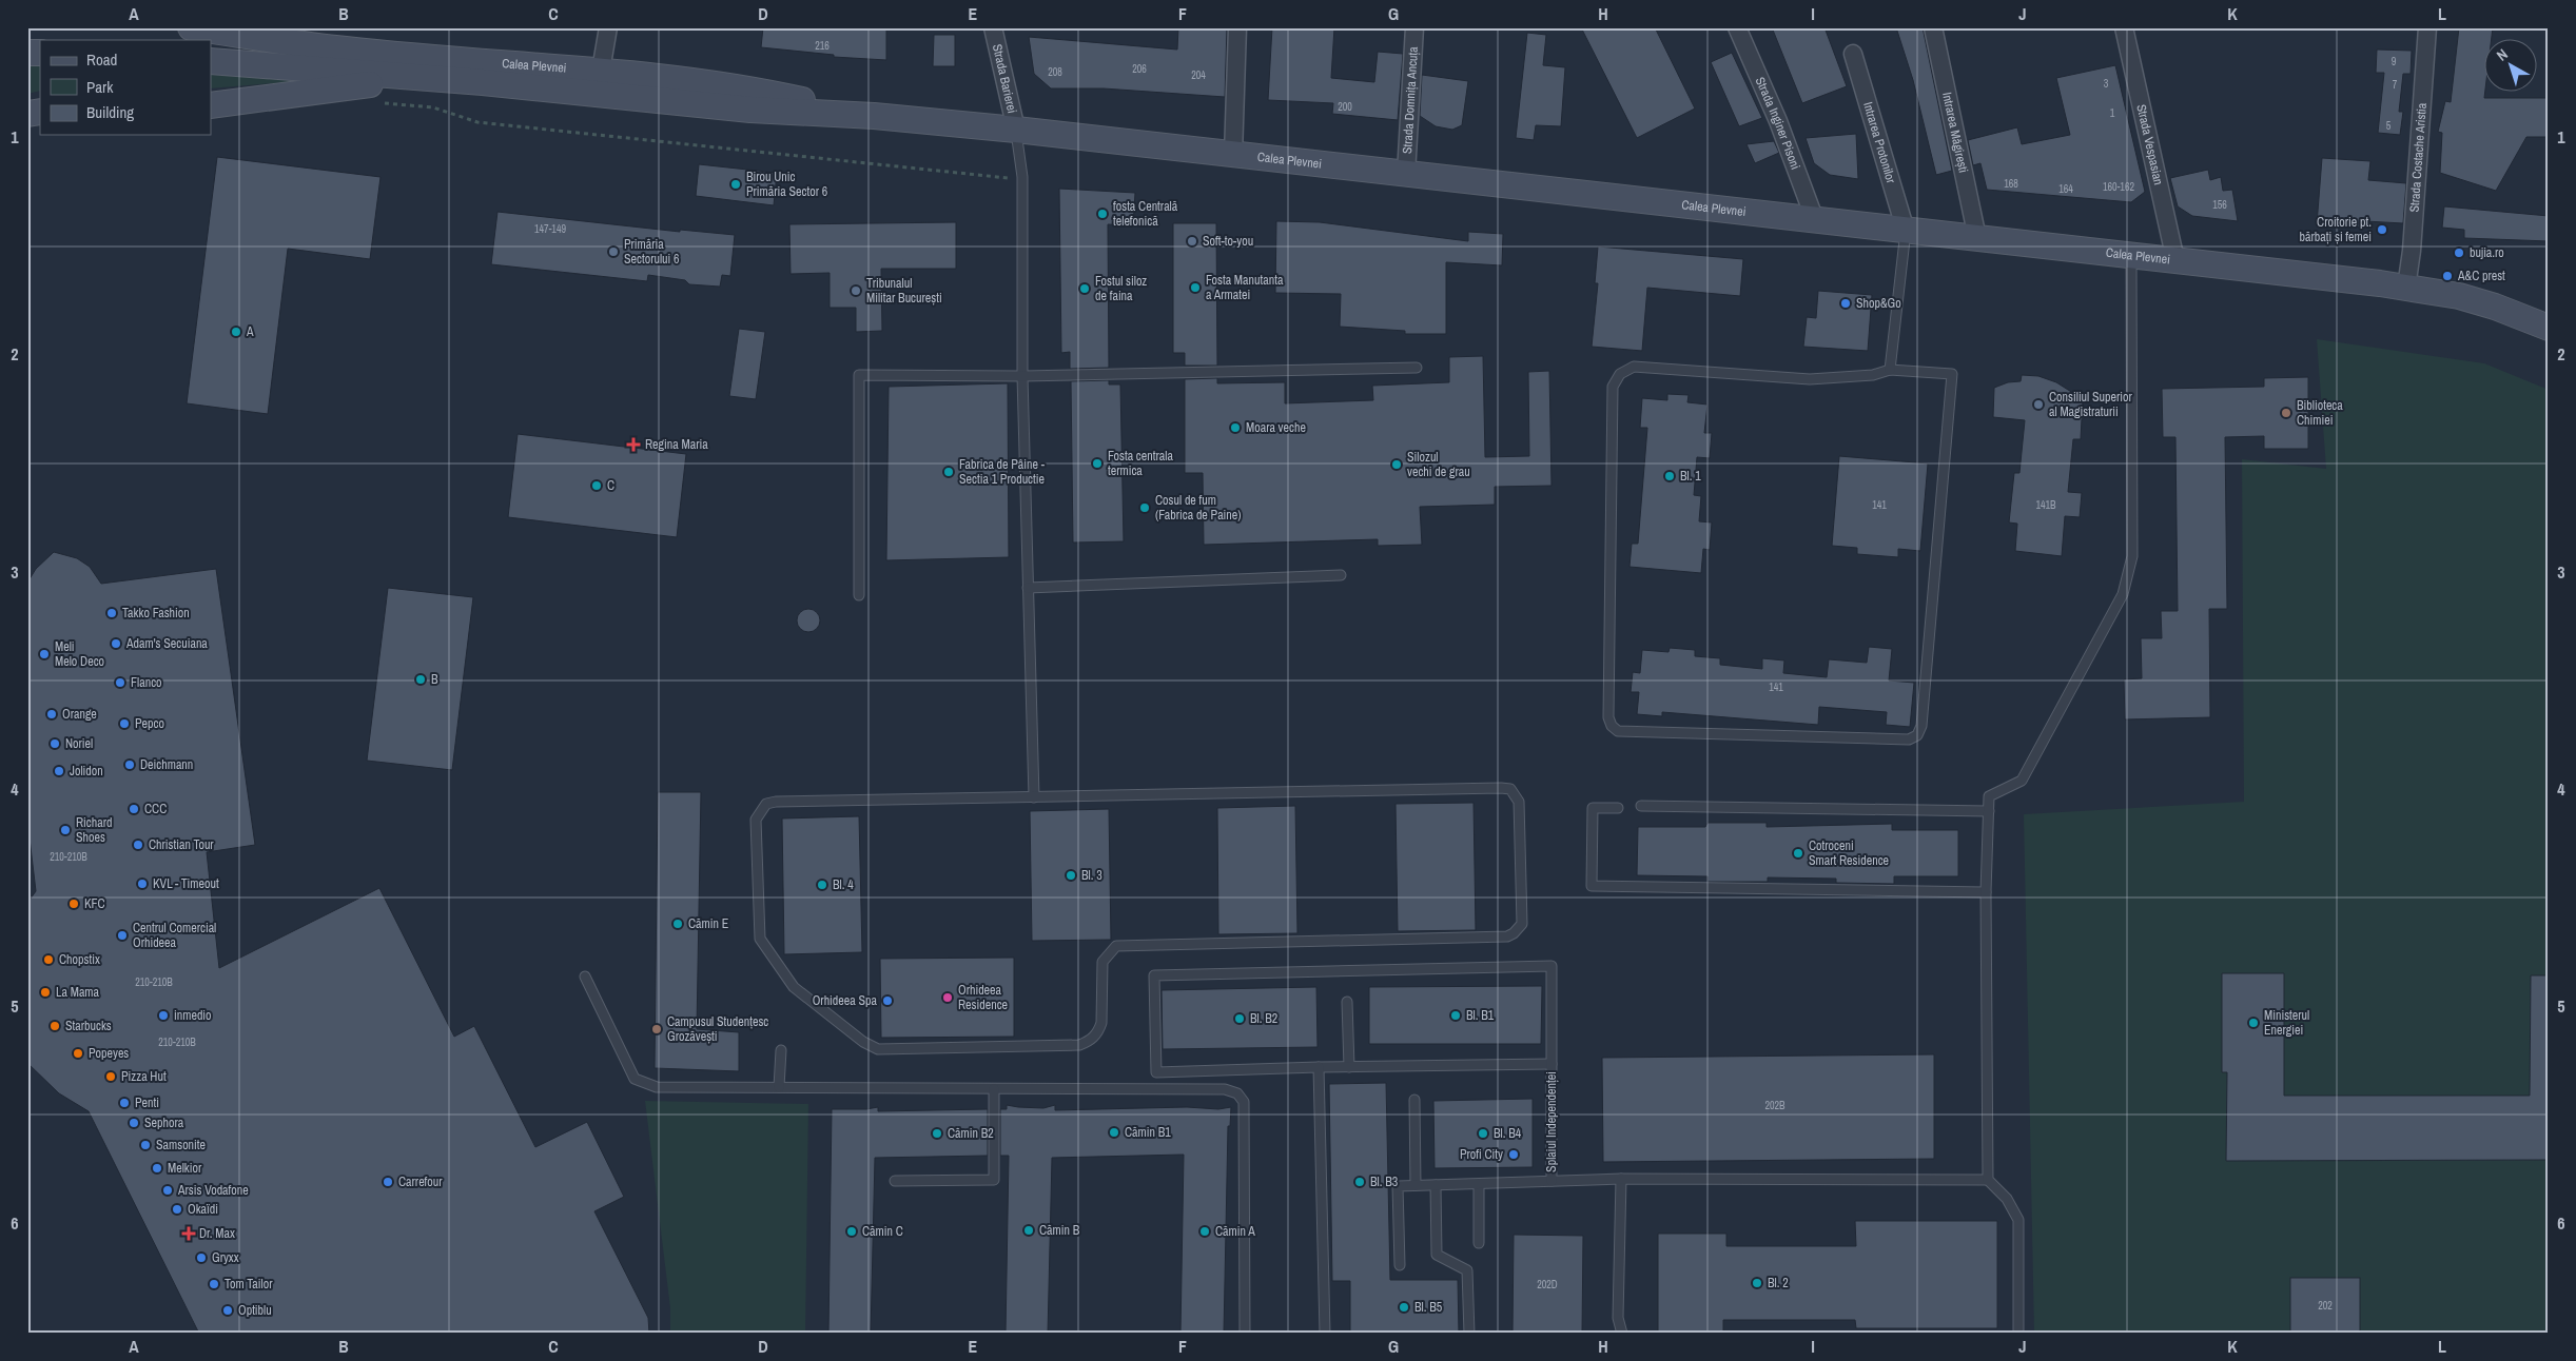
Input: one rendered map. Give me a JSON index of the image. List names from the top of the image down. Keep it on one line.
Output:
{"streets":{"main road":["Calea Plevnei"],"street":["Strada Barierei","Strada Domnița Ancuța","Strada Inginer Pisoni","Intrarea Măgirești","Intrarea Protonilor","Strada Vespasian","Strada Costache Aristia"],"lane":["Splaiul Independenței"]},"crossings":[["Calea Plevnei","Strada Barierei"],["Calea Plevnei","Strada Domnița Ancuța"],["Calea Plevnei","Strada Inginer Pisoni"],["Calea Plevnei","Intrarea Măgirești"],["Calea Plevnei","Intrarea Protonilor"],["Calea Plevnei","Strada Vespasian"],["Calea Plevnei","Strada Costache Aristia"]],"places":{"other":["Birou Unic Primăria Sector 6","fosta Centrală telefonică","Croitorie pt. bărbați și femei","Soft-to-you","Primăria Sectorului 6","bujia.ro","A&C prest","Fosta Manutanta a Armatei","Fostul siloz de faina","Tribunalul Militar București","Shop&Go","A","Consiliul Superior al Magistraturii","Biblioteca Chimiei","Moara veche","Fosta centrala termica","Silozul vechi de grau","Fabrica de Pâine - Sectia 1 Productie","Bl. 1","C","Cosul de fum (Fabrica de Paine)","Takko Fashion","Adam's Secuiana","Meli Melo Deco","B","Flanco","Orange","Pepco","Noriel","Deichmann","Jolidon","CCC","Richard Shoes","Christian Tour","Cotroceni Smart Residence","Bl. 3","KVL - Timeout","Bl. 4","KFC","Cămin E","Centrul Comercial Orhideea","Chopstix","La Mama","Orhideea Residence","Orhideea Spa","inmedio","Bl. B1","Bl. B2","Ministerul Energiei","Starbucks","Campusul Studențesc Grozăvești","Popeyes","Pizza Hut","Penti","Sephora","Cămin B1","Cămin B2","Bl. B4","Samsonite","Profi City","Melkior","Carrefour","Bl. B3","Arsis Vodafone","Okaïdi","Cămin B","Cămin C","Cămin A","Gryxx","Bl. 2","Tom Tailor","Bl. B5","Optiblu"],"health":["Regina Maria","Dr. Max"]},"house_numbers":["216","9","206","208","204","3","7","200","1","5","168","160-162","164","156","147-149","141","141B","141","210-210B","210-210B","210-210B","202B","202D","202"],"legend":["Road","Park","Building"],"north":"top left","grid":{"columns":["A","B","C","D","E","F","G","H","I","J","K","L"],"rows":["1","2","3","4","5","6"]}}
